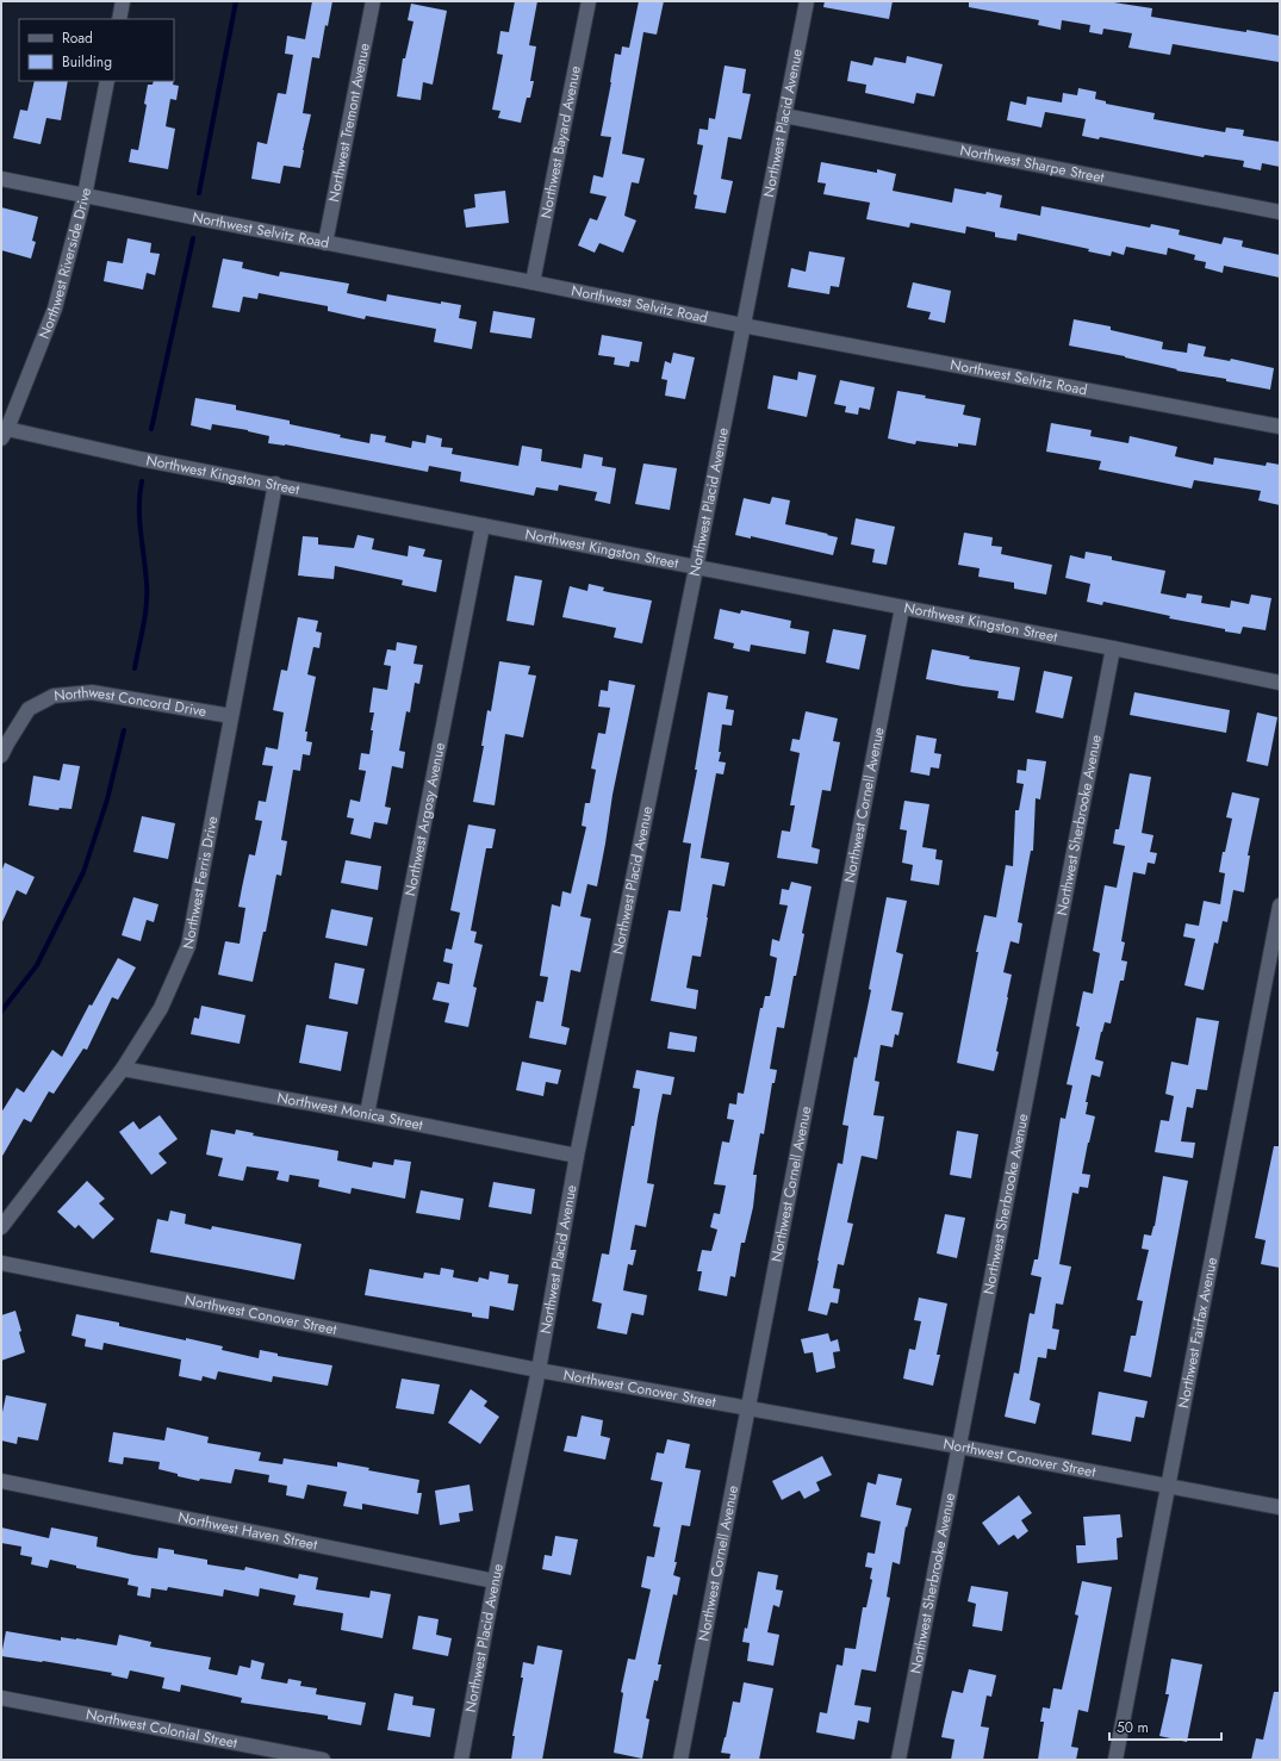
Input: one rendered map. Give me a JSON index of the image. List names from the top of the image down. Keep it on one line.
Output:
{"streets":{"street":["Northwest Tremont Avenue","Northwest Placid Avenue","Northwest Bayard Avenue","Northwest Sharpe Street","Northwest Selvitz Road","Northwest Riverside Drive","Northwest Kingston Street","Northwest Concord Drive","Northwest Cornell Avenue","Northwest Argosy Avenue","Northwest Sherbrooke Avenue","Northwest Ferris Drive","Northwest Monica Street","Northwest Conover Street","Northwest Fairfax Avenue","Northwest Haven Street","Northwest Colonial Street"]},"crossings":[["Northwest Tremont Avenue","Northwest Selvitz Road"],["Northwest Placid Avenue","Northwest Sharpe Street"],["Northwest Placid Avenue","Northwest Selvitz Road"],["Northwest Placid Avenue","Northwest Kingston Street"],["Northwest Placid Avenue","Northwest Monica Street"],["Northwest Placid Avenue","Northwest Conover Street"],["Northwest Placid Avenue","Northwest Haven Street"],["Northwest Bayard Avenue","Northwest Selvitz Road"],["Northwest Selvitz Road","Northwest Riverside Drive"],["Northwest Riverside Drive","Northwest Kingston Street"],["Northwest Kingston Street","Northwest Cornell Avenue"],["Northwest Kingston Street","Northwest Argosy Avenue"],["Northwest Kingston Street","Northwest Sherbrooke Avenue"],["Northwest Kingston Street","Northwest Ferris Drive"],["Northwest Concord Drive","Northwest Ferris Drive"],["Northwest Cornell Avenue","Northwest Conover Street"],["Northwest Argosy Avenue","Northwest Monica Street"],["Northwest Sherbrooke Avenue","Northwest Conover Street"],["Northwest Ferris Drive","Northwest Monica Street"],["Northwest Conover Street","Northwest Fairfax Avenue"]],"legend":["Road","Building"],"scale_bar":"50 m"}
